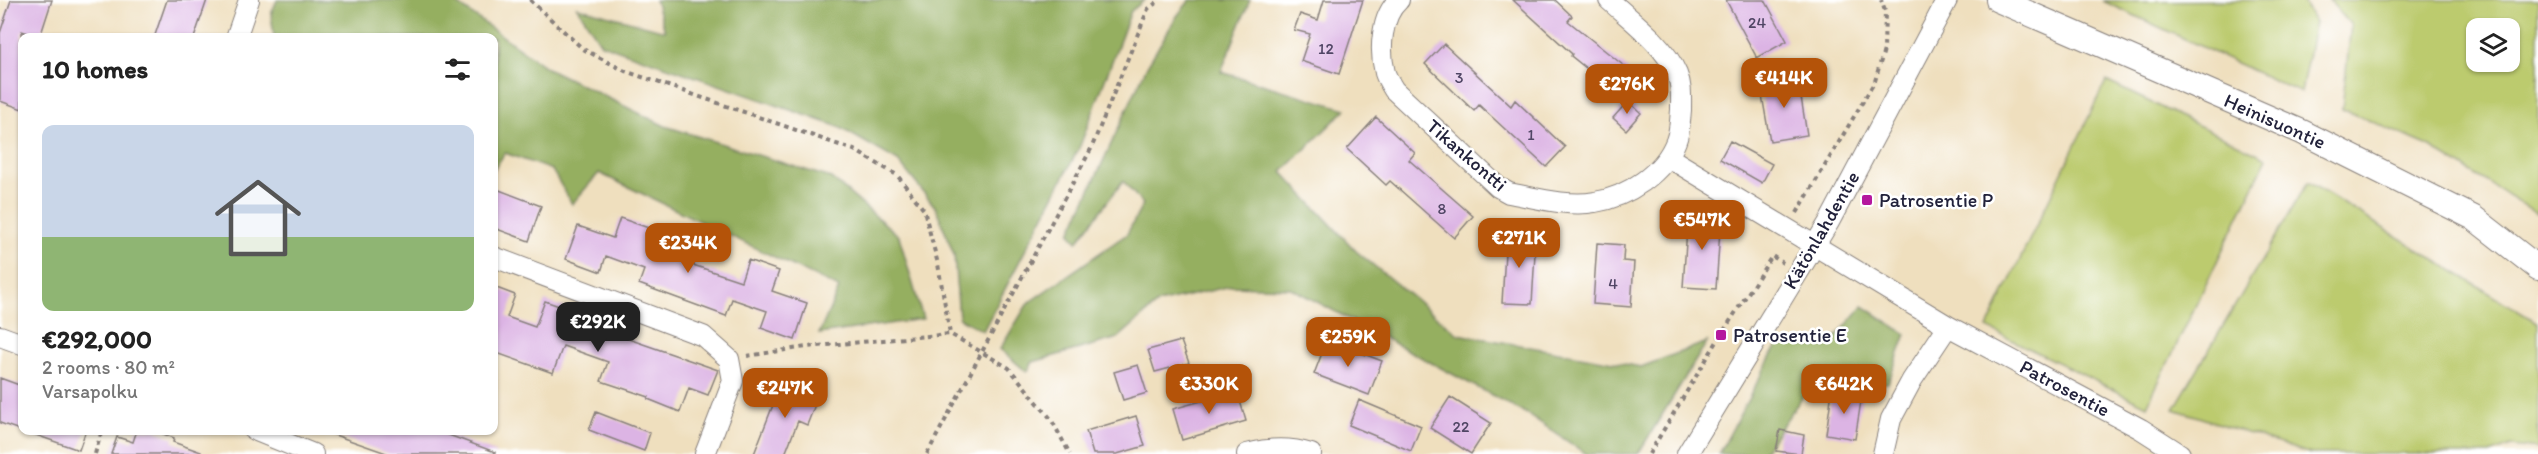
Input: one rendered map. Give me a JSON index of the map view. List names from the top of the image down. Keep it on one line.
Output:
{"streets":{"street":["Heinisuontie","Tikankontti","Kätönlahdentie","Patrosentie"]},"crossings":[["Kätönlahdentie","Patrosentie"]],"places":{"transit":["Patrosentie P","Patrosentie E"]},"house_numbers":["24","12","3","1","8","4","22"],"page":{"heading":"10 homes","price":["€414K","€276K","€547K","€271K","€234K","€292K","€259K","€330K","€642K","€247K"],"list":[{"name":"€292,000","note":"2 rooms · 80 m² · Varsapolku"}]}}
